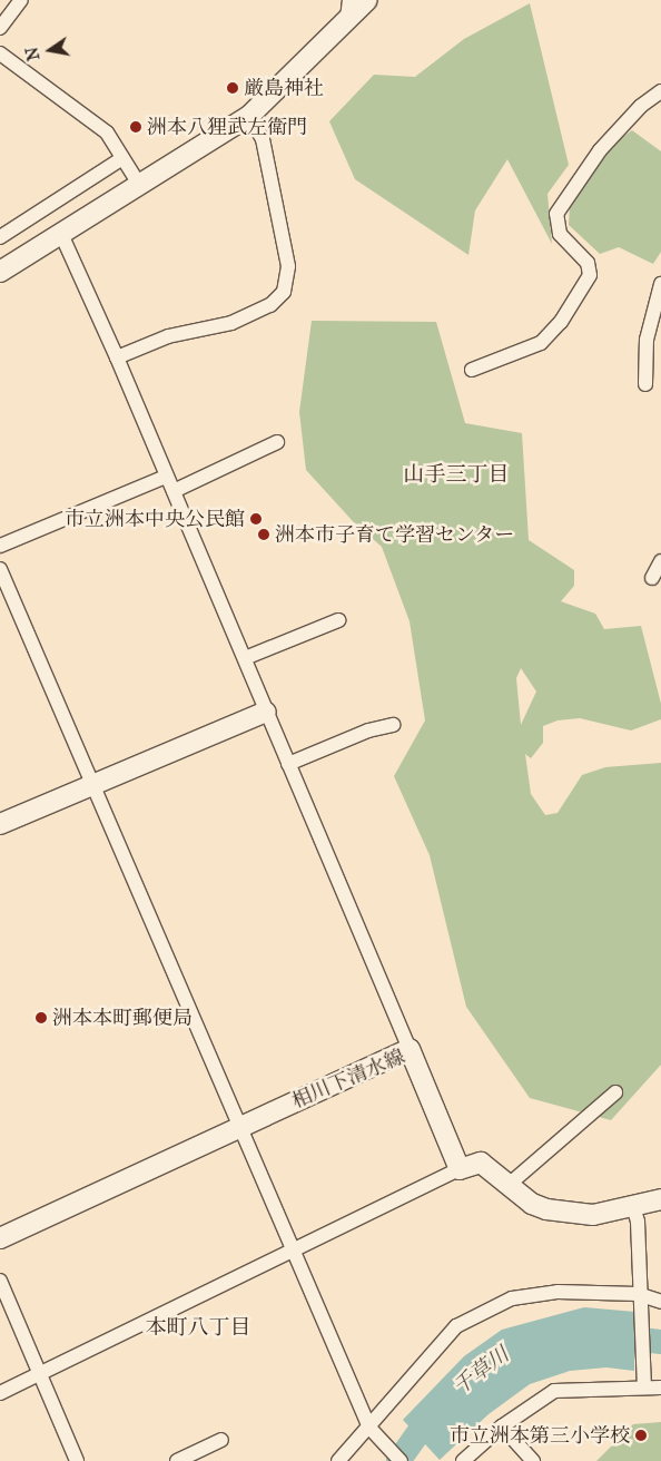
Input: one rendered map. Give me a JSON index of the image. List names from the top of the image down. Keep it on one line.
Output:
{"streets":{"main road":["相川下清水線"]},"districts":["山手三丁目","本町八丁目"],"water":["千草川"],"places":["厳島神社","洲本八狸武左衛門","市立洲本中央公民館","洲本市子育て学習センター","洲本本町郵便局","市立洲本第三小学校"],"north":"left"}
